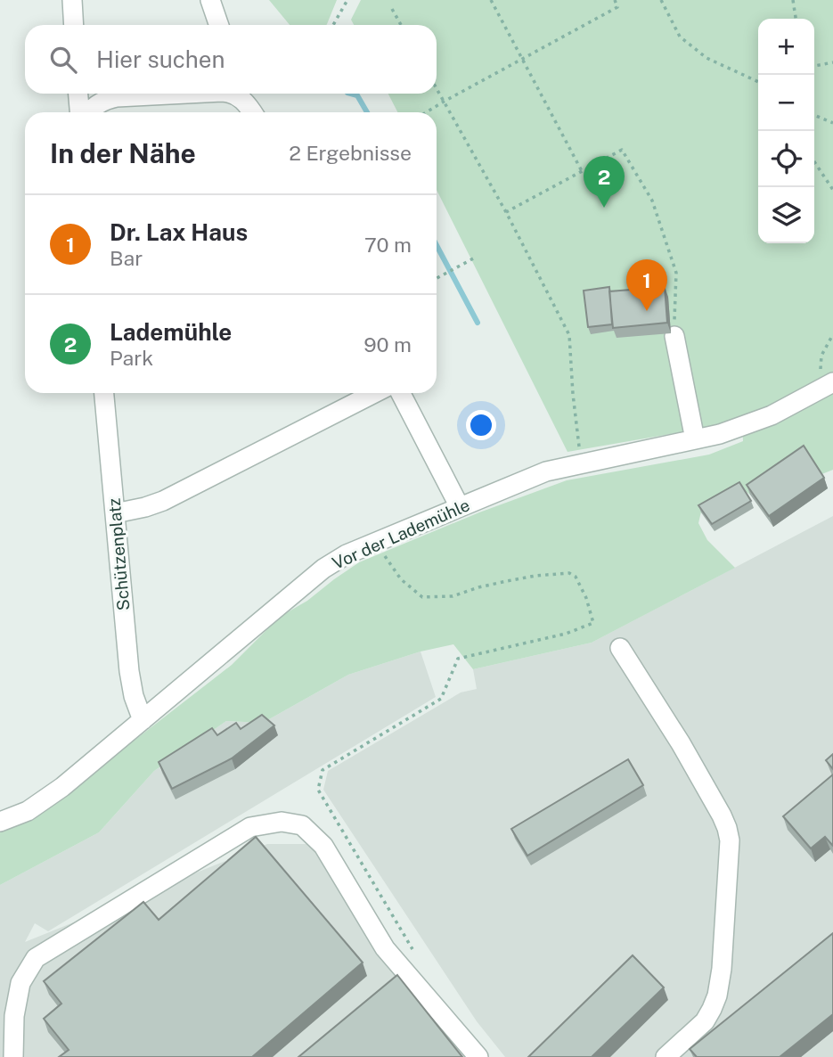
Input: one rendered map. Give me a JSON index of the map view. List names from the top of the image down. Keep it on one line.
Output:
{"streets":{"street":["Vor der Lademühle","Schützenplatz"]},"crossings":[["Vor der Lademühle","Schützenplatz"]],"page":{"map_buttons":["+","−"],"search":"Hier suchen","heading":["In der Nähe","2 Ergebnisse"],"pins":["2","1"],"list":[{"mark":"1","name":"Dr. Lax Haus","note":"Bar","value":"70 m"},{"mark":"2","name":"Lademühle","note":"Park","value":"90 m"}]}}
